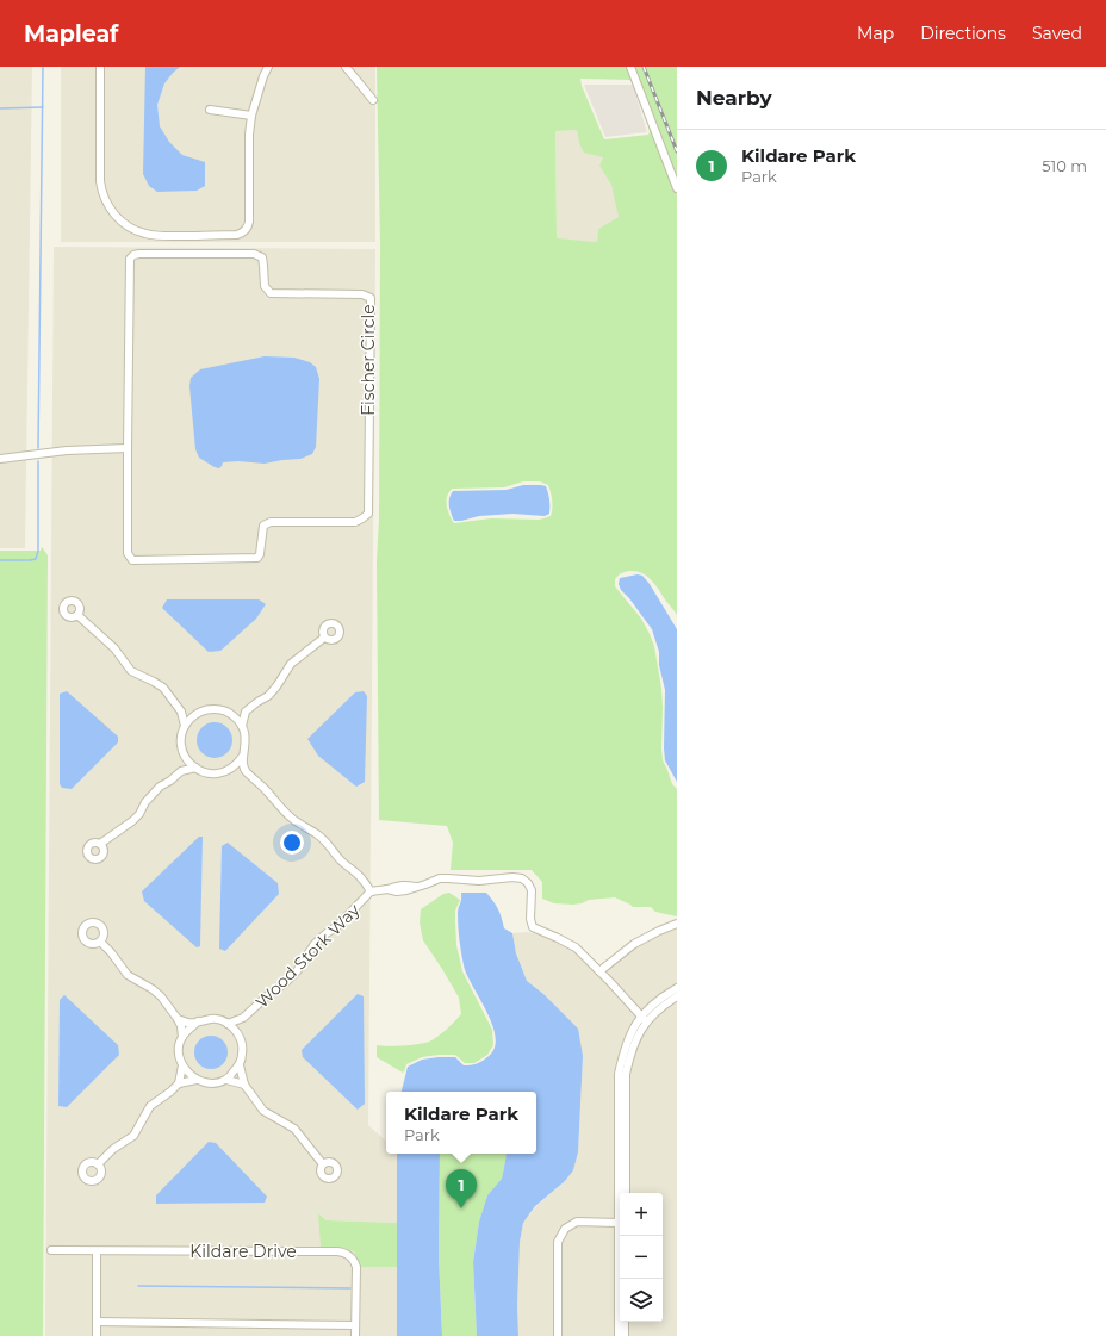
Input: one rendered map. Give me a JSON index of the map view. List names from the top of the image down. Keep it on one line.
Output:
{"streets":{"street":["Fischer Circle","Wood Stork Way","Kildare Drive"]},"page":{"header":"Mapleaf","nav":["Map","Directions","Saved"],"heading":"Nearby","list":[{"mark":"1","name":"Kildare Park","note":"Park","value":"510 m"}],"popup":["Kildare Park","Park"],"pins":"1","map_buttons":["+","−"]}}
